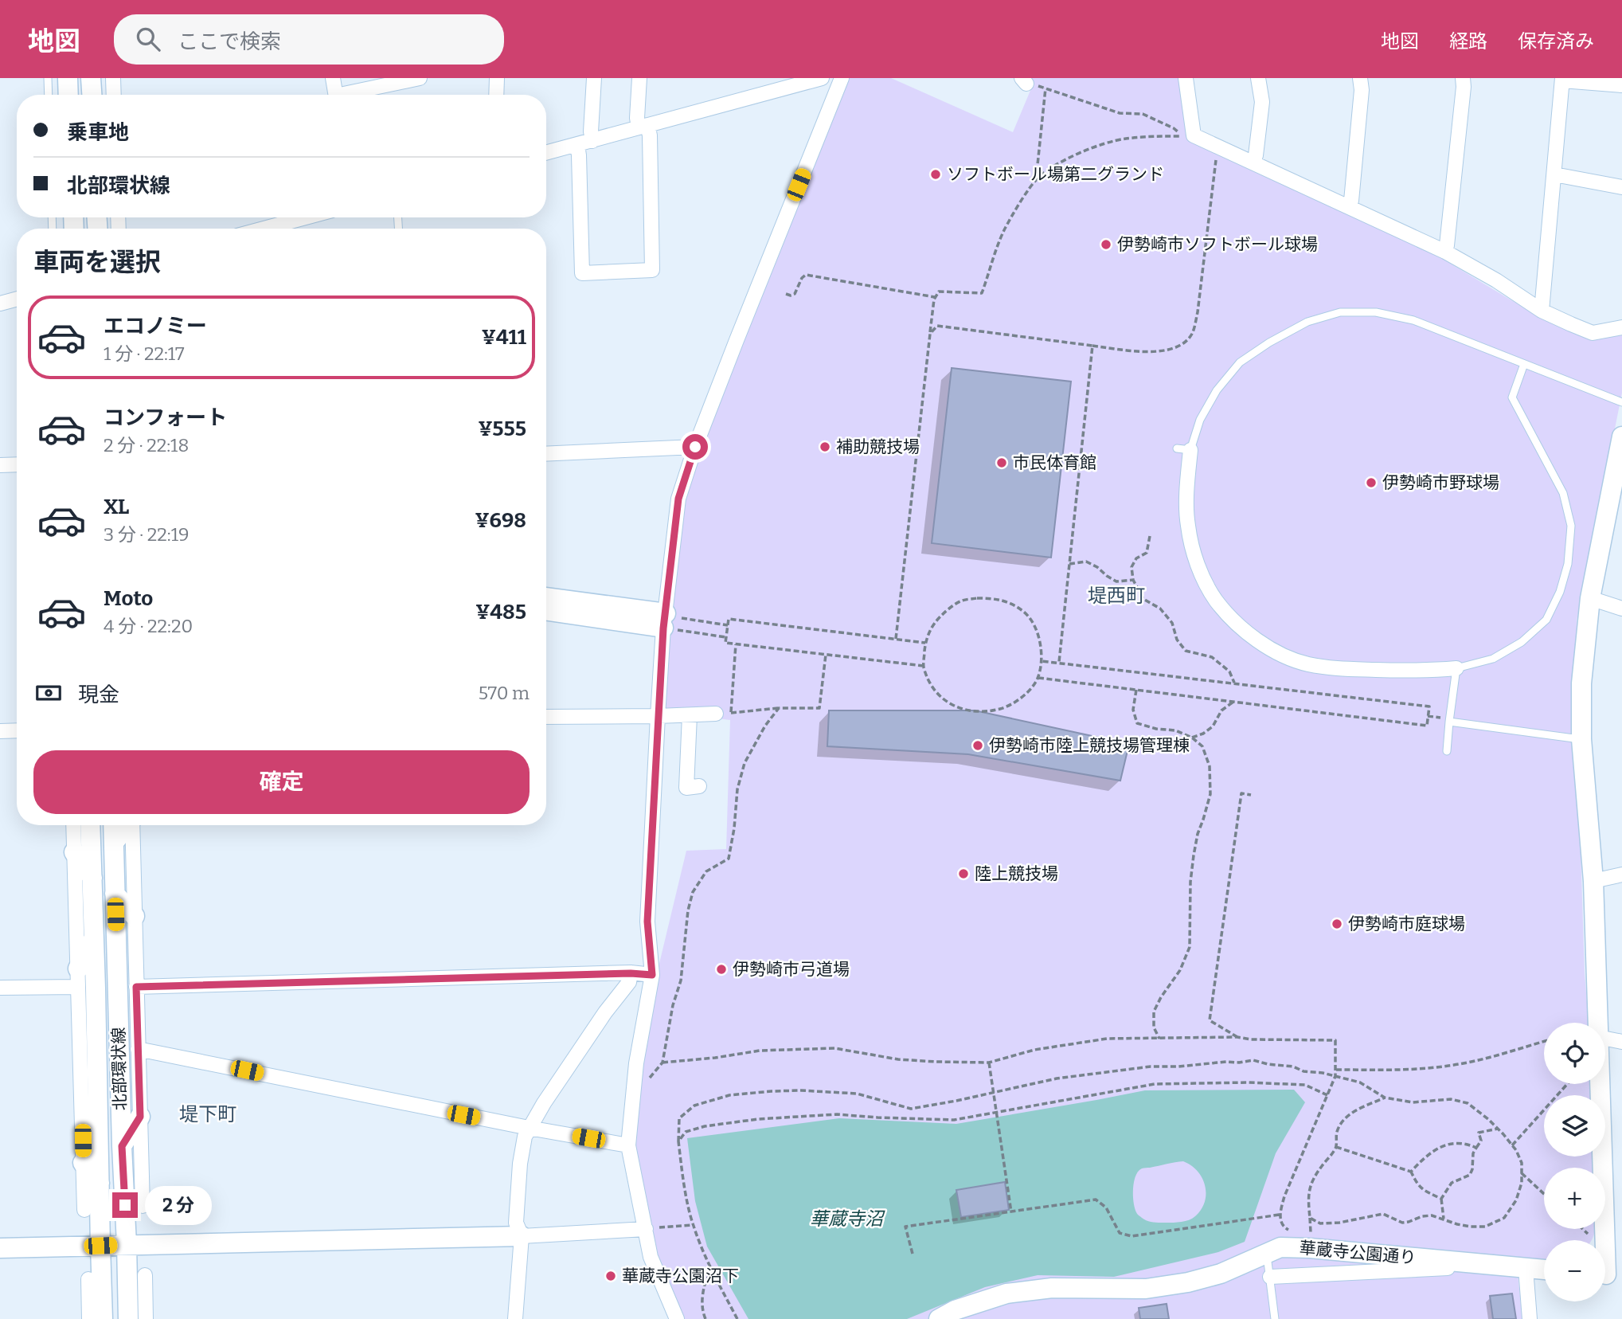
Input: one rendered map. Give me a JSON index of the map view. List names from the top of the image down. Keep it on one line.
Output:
{"streets":{"street":["北部環状線","華蔵寺公園通り"]},"districts":["堤西町","堤下町"],"water":["華蔵寺沼"],"places":["ソフトボール場第二グランド","伊勢崎市ソフトボール球場","補助競技場","市民体育館","伊勢崎市野球場","伊勢崎市陸上競技場管理棟","陸上競技場","伊勢崎市庭球場","伊勢崎市弓道場","華蔵寺公園沼下"],"page":{"header":"地図","search":"ここで検索","nav":["地図","経路","保存済み"],"banner":["乗車地","北部環状線"],"heading":"車両を選択","list":[{"name":"エコノミー","note":"1 分 · 22:17","value":"¥411"},{"name":"コンフォート","note":"2 分 · 22:18","value":"¥555"},{"name":"XL","note":"3 分 · 22:19","value":"¥698"},{"name":"Moto","note":"4 分 · 22:20","value":"¥485"}],"pay":["現金","570 m"],"buttons":"確定","map_buttons":["+","−"],"bubble":"2 分"}}
